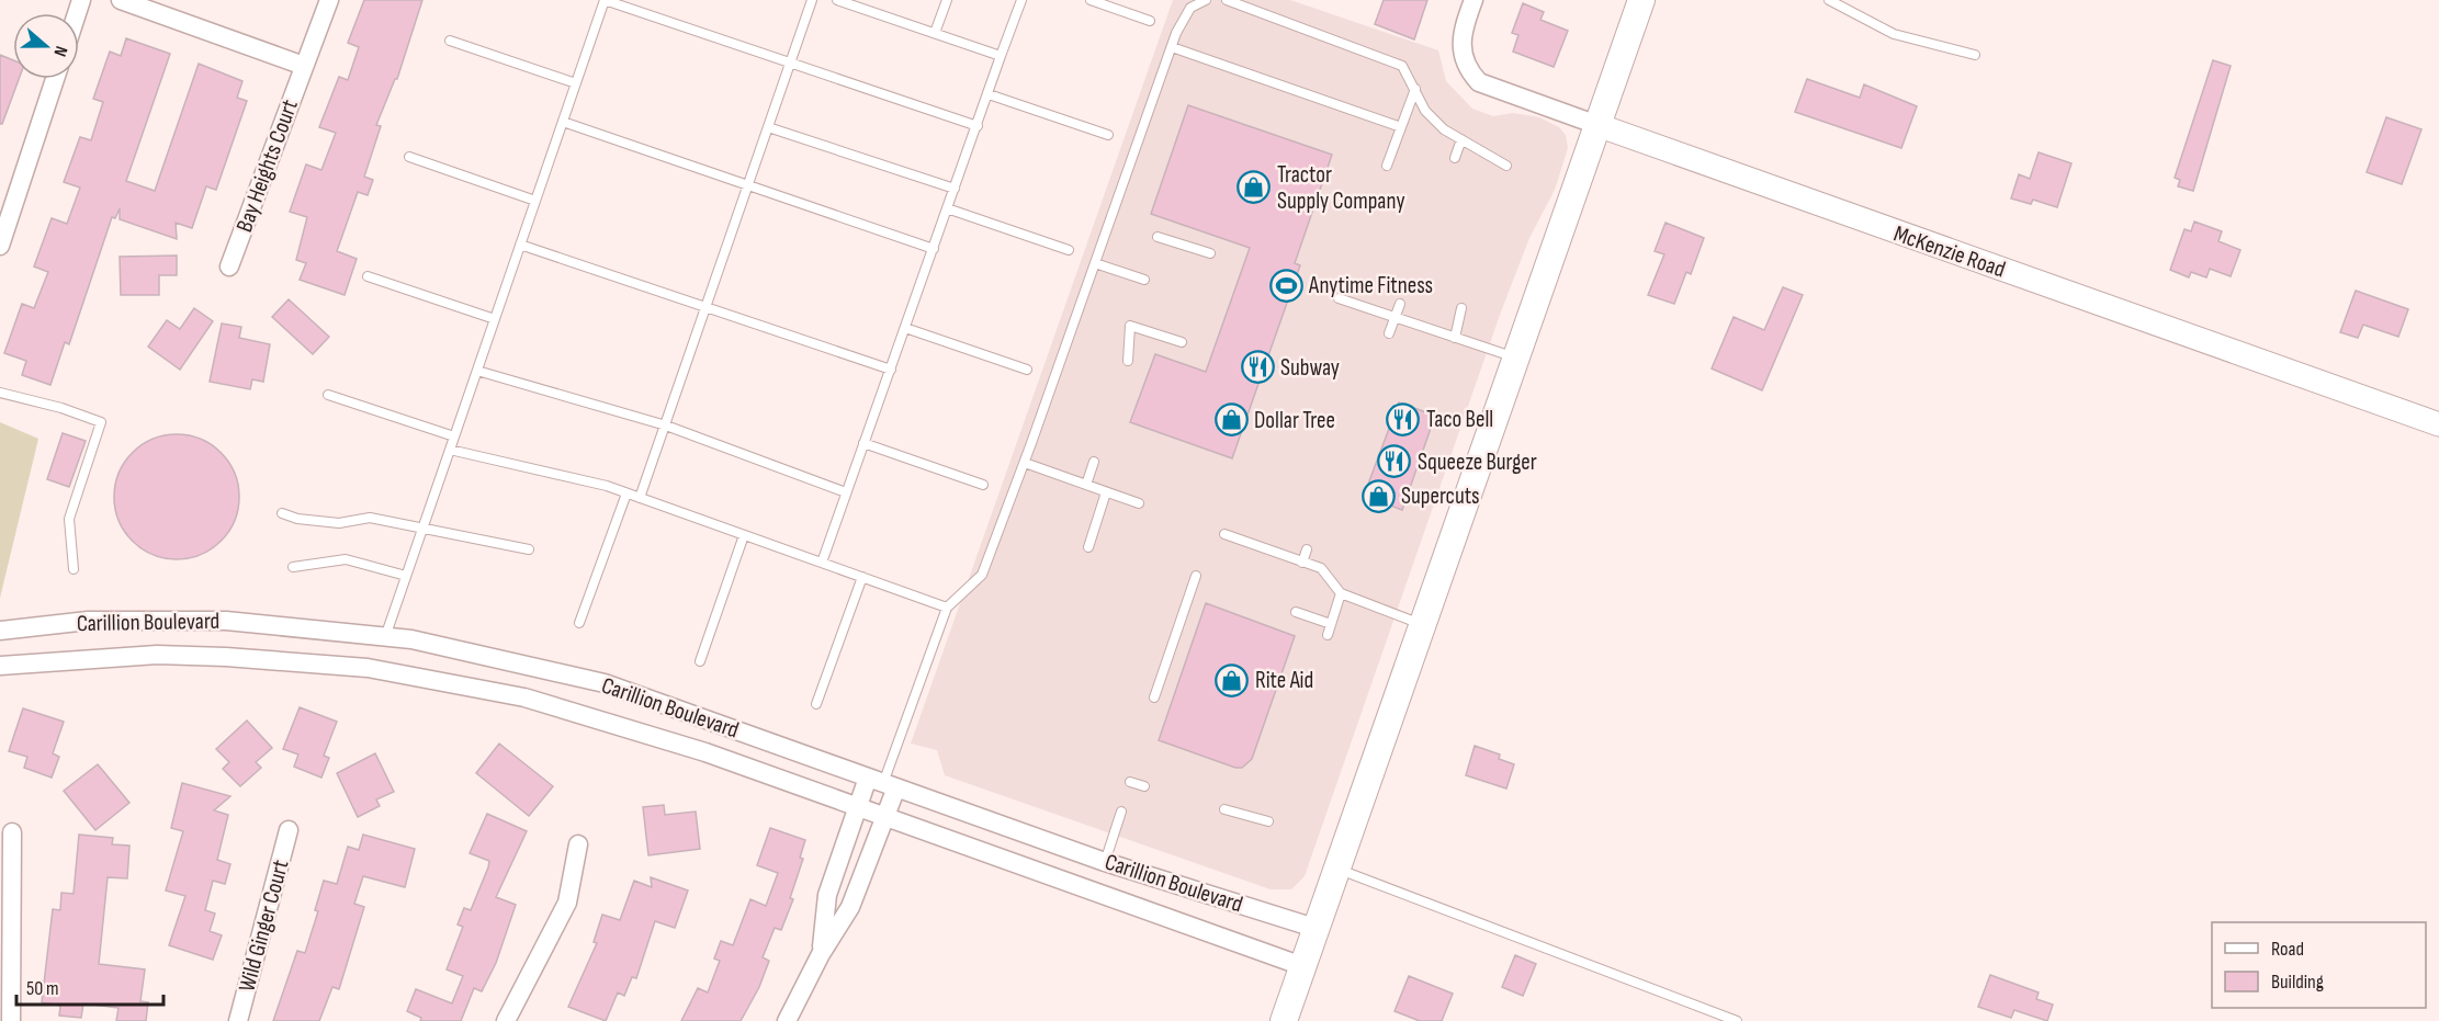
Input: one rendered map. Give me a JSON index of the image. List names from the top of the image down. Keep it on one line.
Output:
{"streets":{"street":["Bay Heights Court","McKenzie Road","Carillion Boulevard","Wild Ginger Court"]},"places":{"shop":["Tractor Supply Company","Dollar Tree","Supercuts","Rite Aid"],"sports":["Anytime Fitness"],"restaurant":["Subway","Taco Bell","Squeeze Burger"]},"legend":["Road","Building"],"scale_bar":"50 m","north":"right"}
